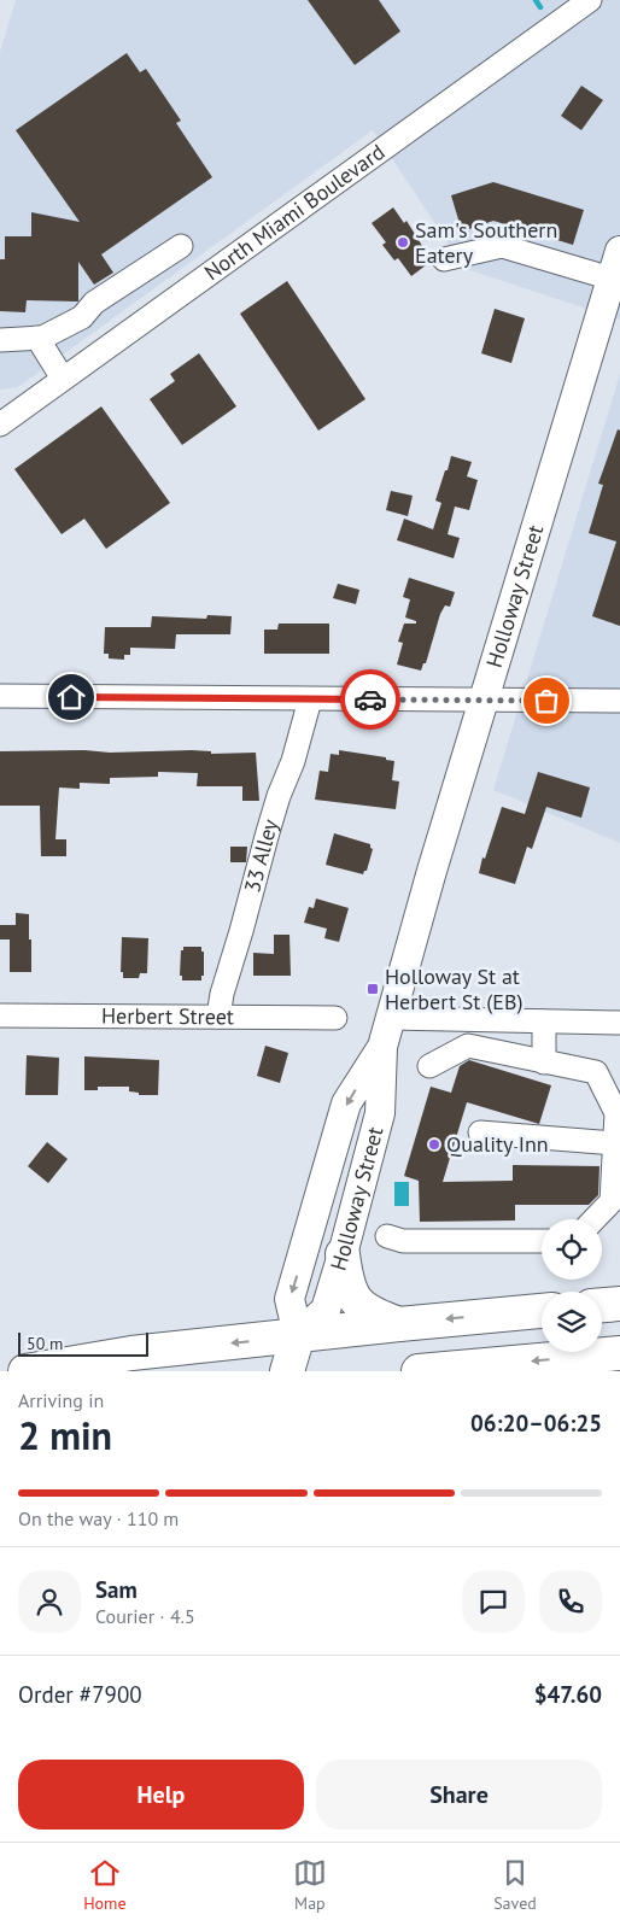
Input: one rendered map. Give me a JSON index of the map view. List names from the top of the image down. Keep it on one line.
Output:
{"streets":{"highway":["Holloway Street"],"street":["North Miami Boulevard","33 Alley","Herbert Street"]},"crossings":[["33 Alley","Herbert Street"]],"places":{"other":["Sam's Southern Eatery","Quality Inn"],"transit":["Holloway St at Herbert St (EB)"]},"scale_bar":"50 m","page":{"scale":"50 m","heading":["2 min","Arriving in","06:20–06:25"],"panel":["Sam","Courier · 4.5","Order #7900","$47.60"],"bar":"On the way · 110 m","buttons":["Help","Share"],"tabs":["Home","Map","Saved"]}}
